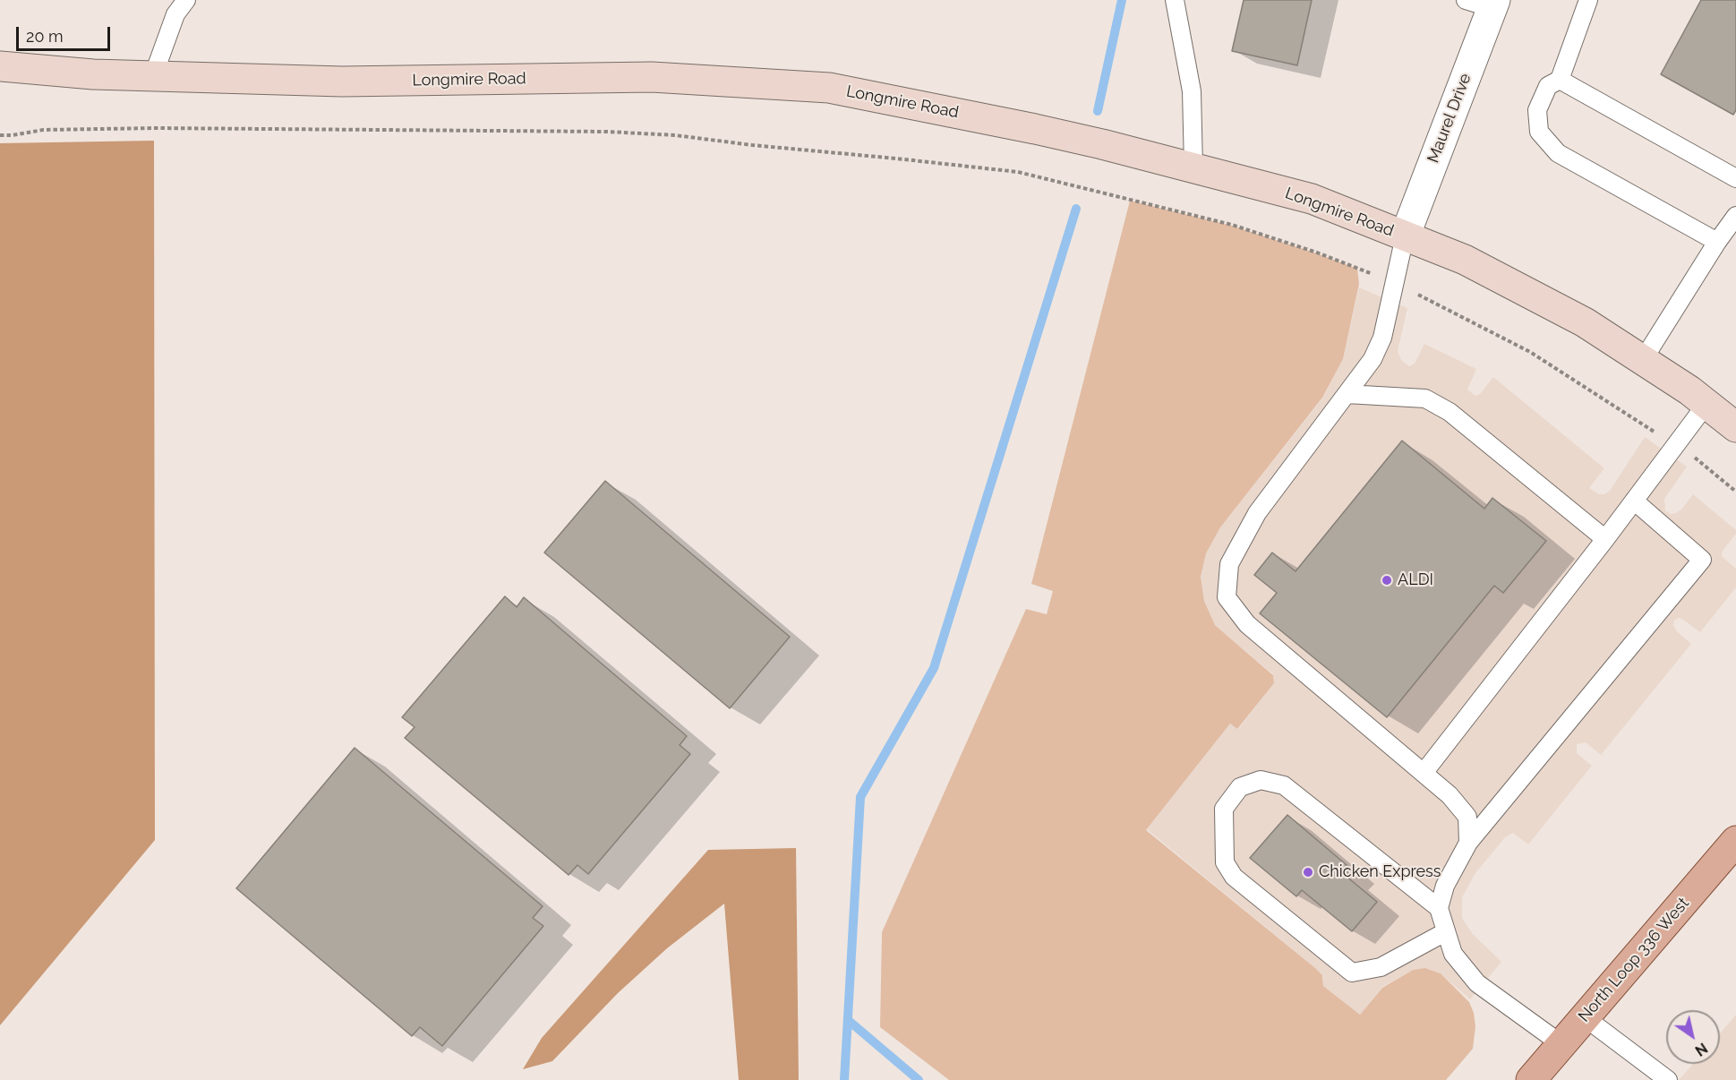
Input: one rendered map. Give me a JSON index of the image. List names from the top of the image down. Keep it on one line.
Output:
{"streets":{"main road":["Longmire Road","North Loop 336 West"],"street":["Maurel Drive"]},"crossings":[["Longmire Road","Maurel Drive"]],"places":["ALDI","Chicken Express"],"scale_bar":"20 m","north":"bottom right"}
